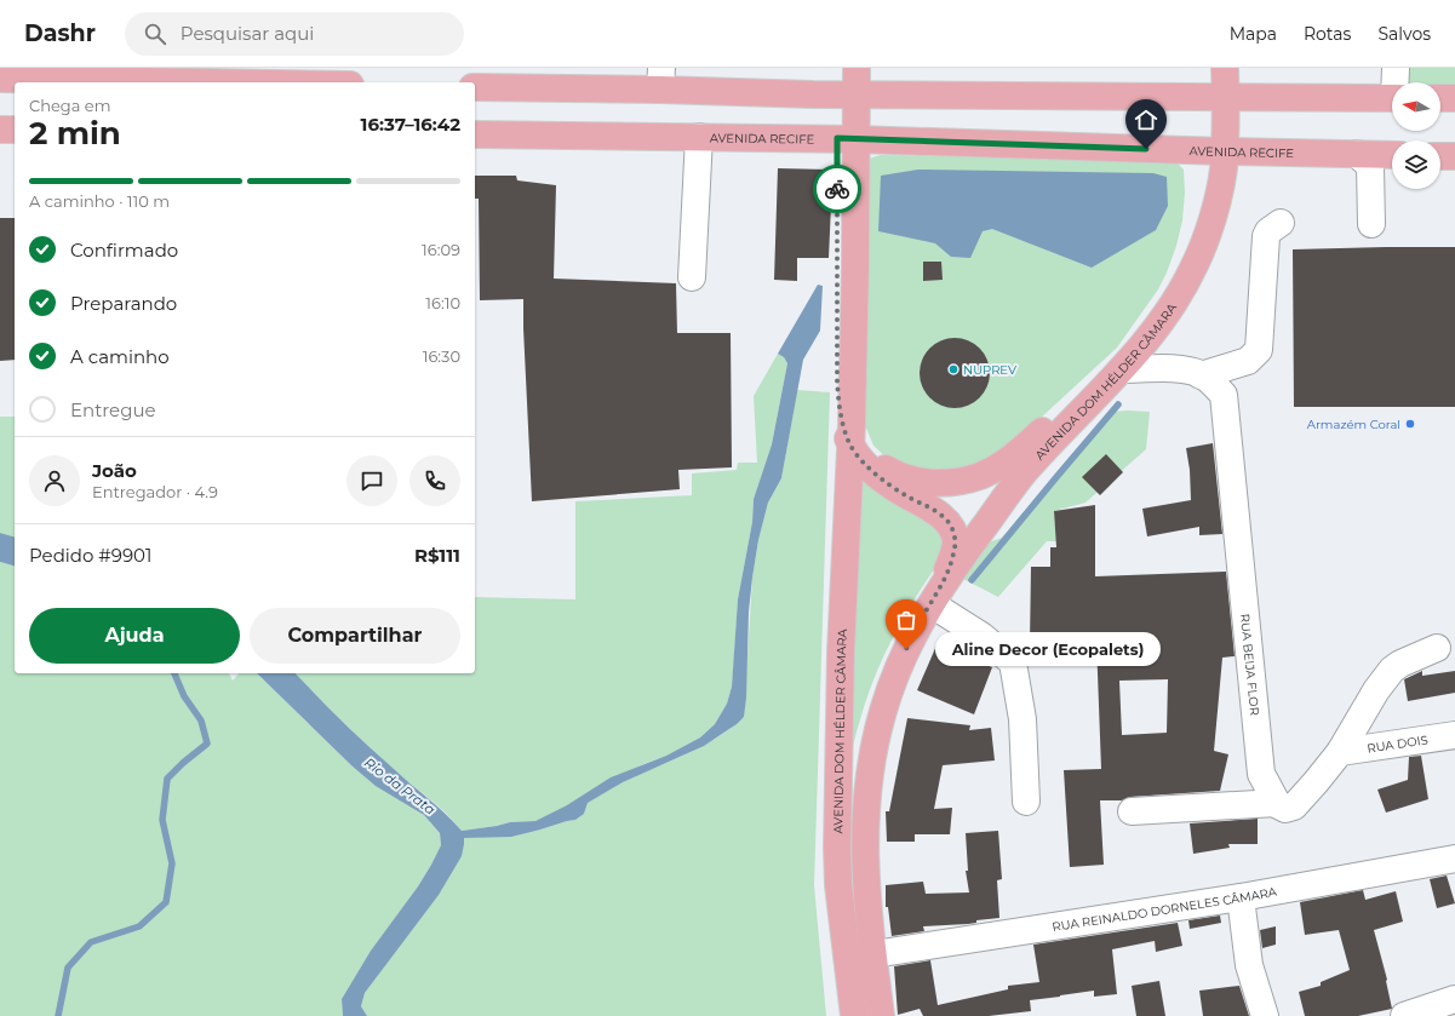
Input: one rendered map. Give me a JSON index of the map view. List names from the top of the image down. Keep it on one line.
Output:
{"streets":{"main road":["AVENIDA RECIFE","AVENIDA DOM HÉLDER CÂMARA"],"street":["RUA BEIJA FLOR","RUA DOIS","RUA REINALDO DORNELES CÂMARA"]},"crossings":[["AVENIDA RECIFE","AVENIDA DOM HÉLDER CÂMARA"],["AVENIDA DOM HÉLDER CÂMARA","RUA BEIJA FLOR"],["AVENIDA DOM HÉLDER CÂMARA","RUA REINALDO DORNELES CÂMARA"]],"water":["Rio da Prata"],"places":["NUPREV","Armazém Coral","Aline Decor (Ecopalets)"],"north":"left","page":{"header":"Dashr","search":"Pesquisar aqui","nav":["Mapa","Rotas","Salvos"],"heading":["2 min","Chega em","16:37–16:42"],"panel":["João","Entregador · 4.9","Pedido #9901","R$111"],"bar":"A caminho · 110 m","list":[["Confirmado","16:09"],["Preparando","16:10"],["A caminho","16:30"],"Entregue"],"buttons":["Ajuda","Compartilhar"],"bubble":"Aline Decor (Ecopalets)"}}
